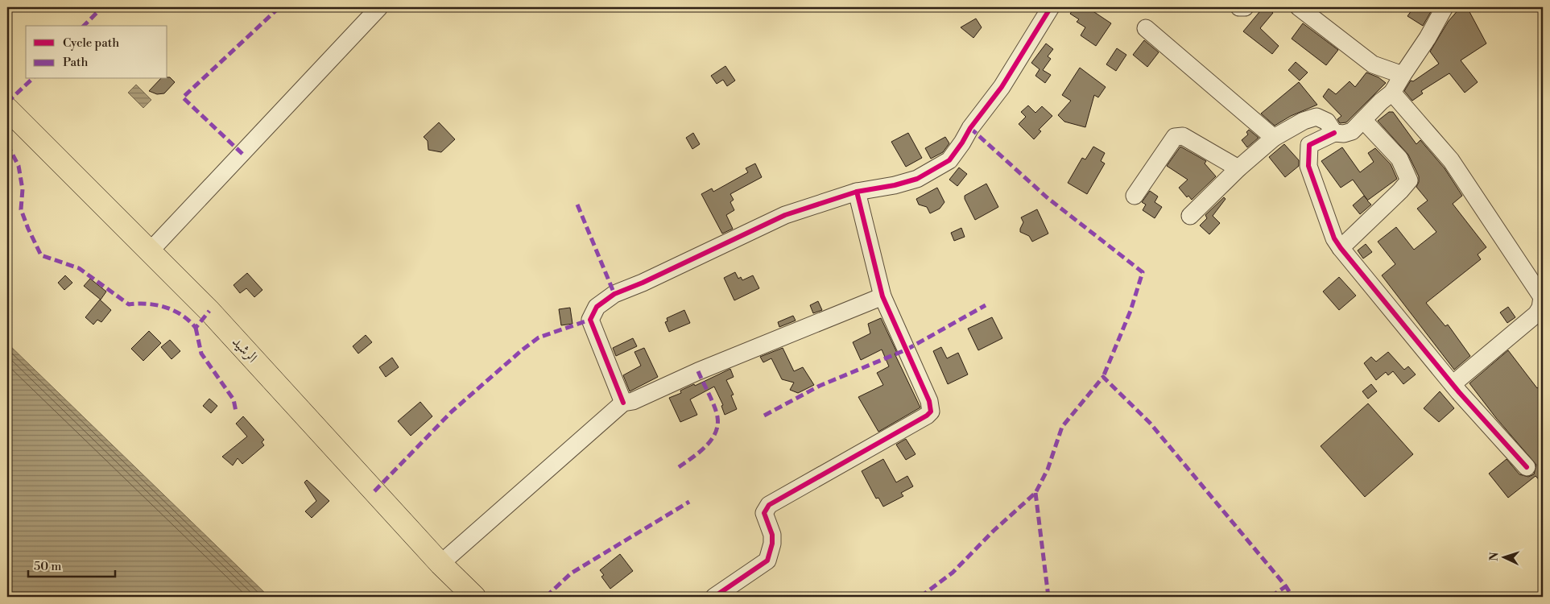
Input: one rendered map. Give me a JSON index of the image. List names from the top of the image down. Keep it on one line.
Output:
{"streets":{"main road":["الرشيد"]},"legend":["Cycle path","Path"],"scale_bar":"50 m","north":"left"}
